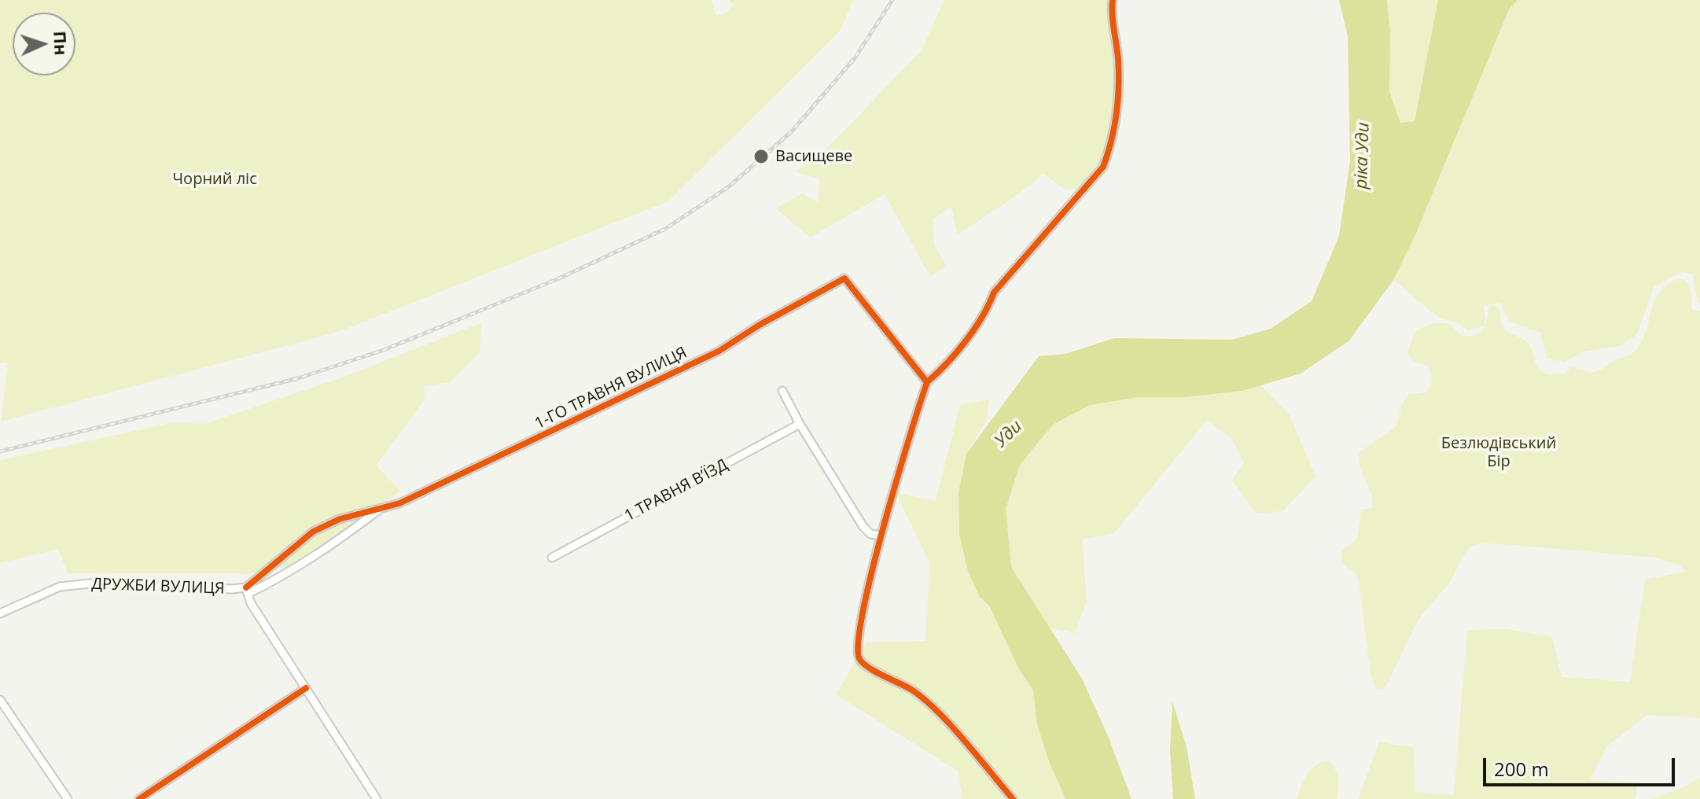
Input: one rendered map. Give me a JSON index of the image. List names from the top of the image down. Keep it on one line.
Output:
{"streets":{"street":["1-ГО ТРАВНЯ ВУЛИЦЯ","1 ТРАВНЯ В’ЇЗД","ДРУЖБИ ВУЛИЦЯ"]},"crossings":[["1-ГО ТРАВНЯ ВУЛИЦЯ","ДРУЖБИ ВУЛИЦЯ"]],"water":["ріка Уди","Уди"],"parks":["Чорний ліс","Безлюдівський Бір"],"places":["Васищеве"],"scale_bar":"200 m","north":"right"}
